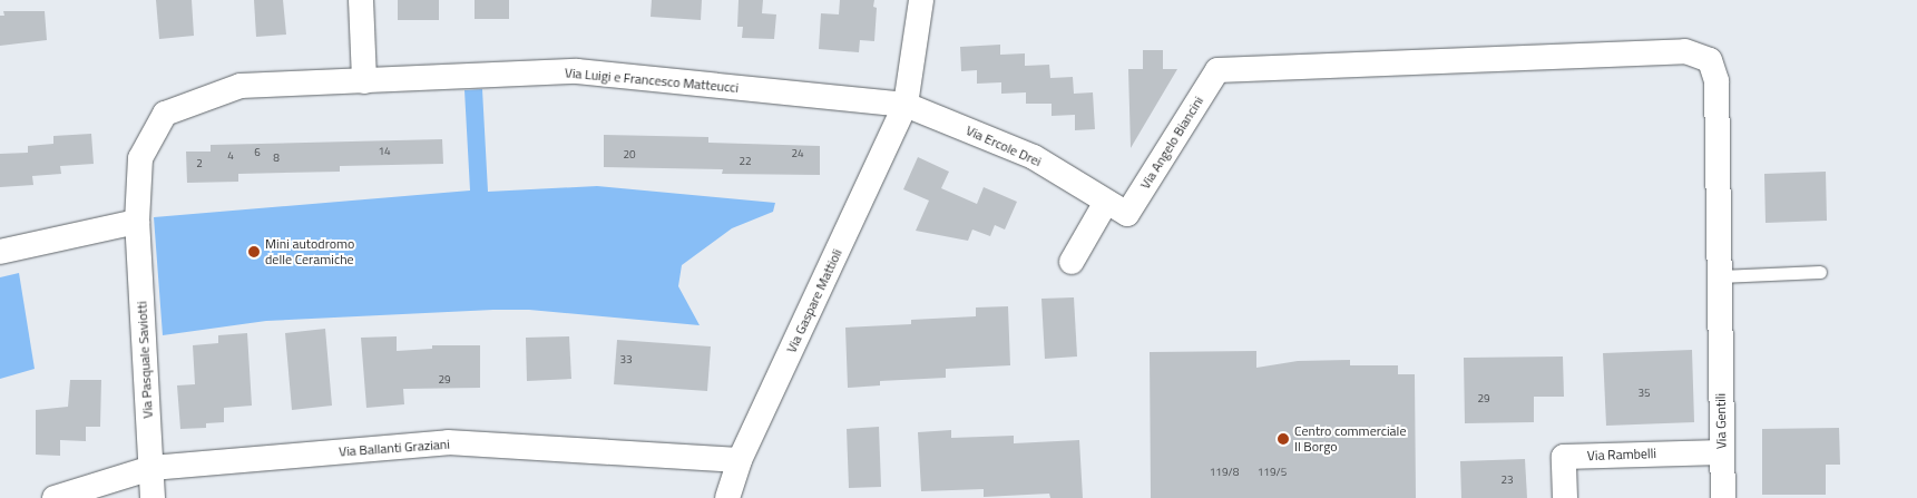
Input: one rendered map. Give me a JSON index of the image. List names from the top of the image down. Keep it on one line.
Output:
{"streets":{"street":["Via Luigi e Francesco Matteucci","Via Angelo Biancini","Via Ercole Drei","Via Gaspare Mattioli","Via Pasquale Saviotti","Via Gentili","Via Ballanti Graziani","Via Rambelli"]},"crossings":[["Via Luigi e Francesco Matteucci","Via Ercole Drei"],["Via Luigi e Francesco Matteucci","Via Gaspare Mattioli"],["Via Luigi e Francesco Matteucci","Via Pasquale Saviotti"],["Via Angelo Biancini","Via Ercole Drei"],["Via Angelo Biancini","Via Gentili"],["Via Ercole Drei","Via Gaspare Mattioli"],["Via Gaspare Mattioli","Via Ballanti Graziani"],["Via Pasquale Saviotti","Via Ballanti Graziani"],["Via Gentili","Via Rambelli"]],"places":["Mini autodromo delle Ceramiche","Centro commerciale Il Borgo"],"house_numbers":["14","6","24","20","4","8","22","2","33","29","35","29","119/8","119/5","23"]}
